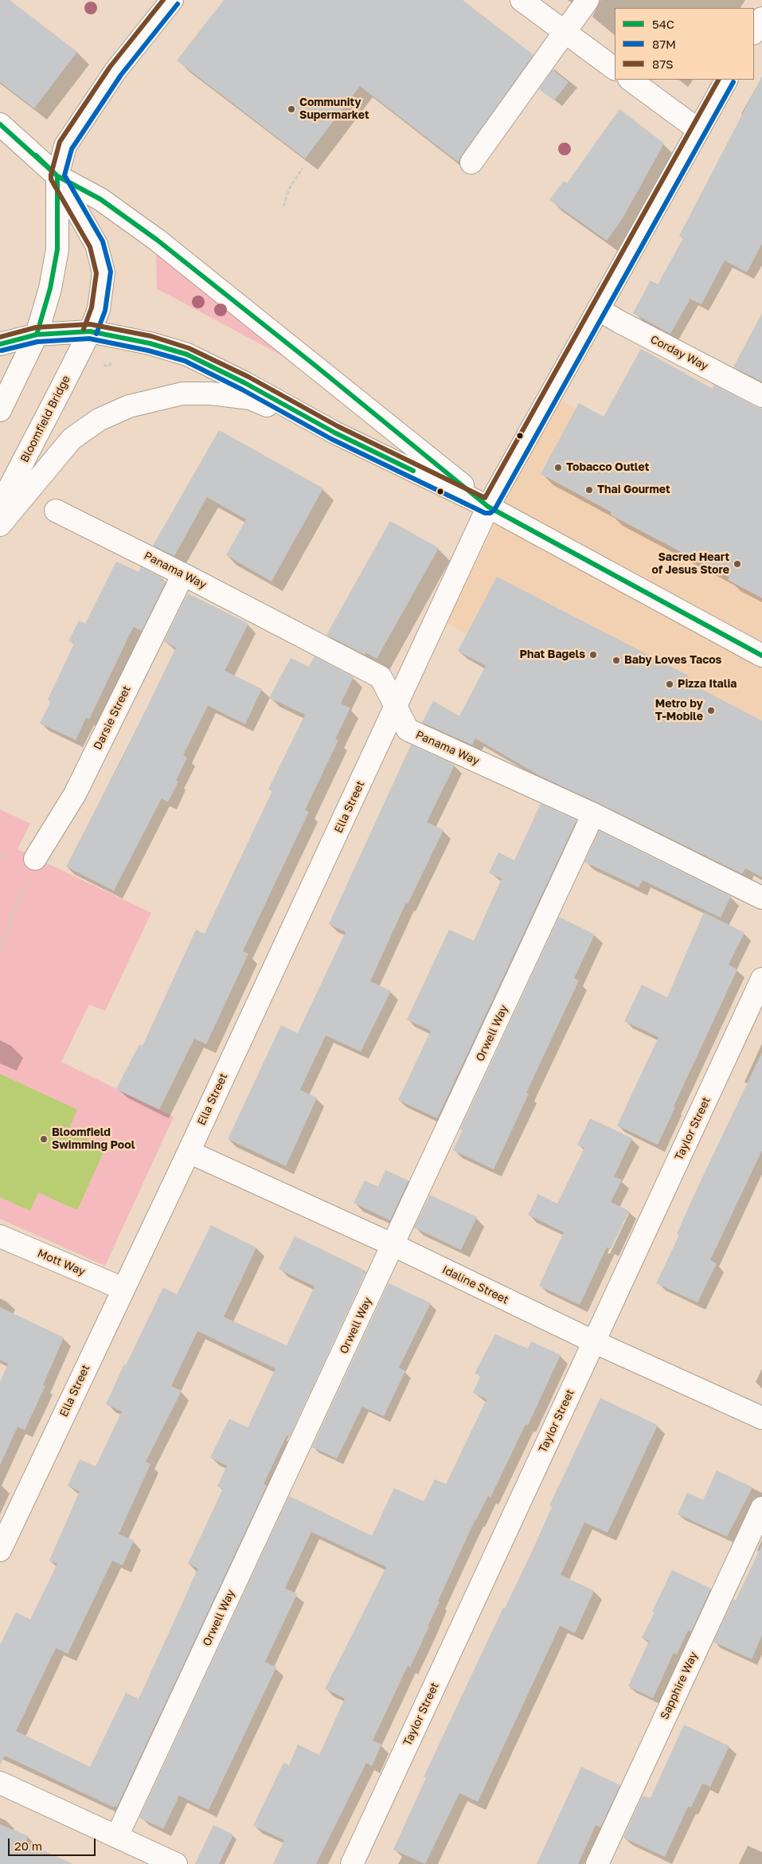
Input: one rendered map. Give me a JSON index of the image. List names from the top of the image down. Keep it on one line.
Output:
{"streets":{"street":["Corday Way","Bloomfield Bridge","Panama Way","Darsie Street","Ella Street","Orwell Way","Taylor Street","Mott Way","Idaline Street","Sapphire Way"]},"crossings":[["Corday Way","Ella Street"],["Panama Way","Darsie Street"],["Panama Way","Ella Street"],["Panama Way","Orwell Way"],["Ella Street","Mott Way"],["Ella Street","Idaline Street"],["Orwell Way","Idaline Street"],["Taylor Street","Idaline Street"]],"places":["Community Supermarket","Tobacco Outlet","Thai Gourmet","Sacred Heart of Jesus Store","Phat Bagels","Baby Loves Tacos","Pizza Italia","Metro by T-Mobile","Bloomfield Swimming Pool"],"lines":["transit line 87S","transit line 87M","transit line 54C"],"legend":["54C","87M","87S"],"scale_bar":"20 m"}
